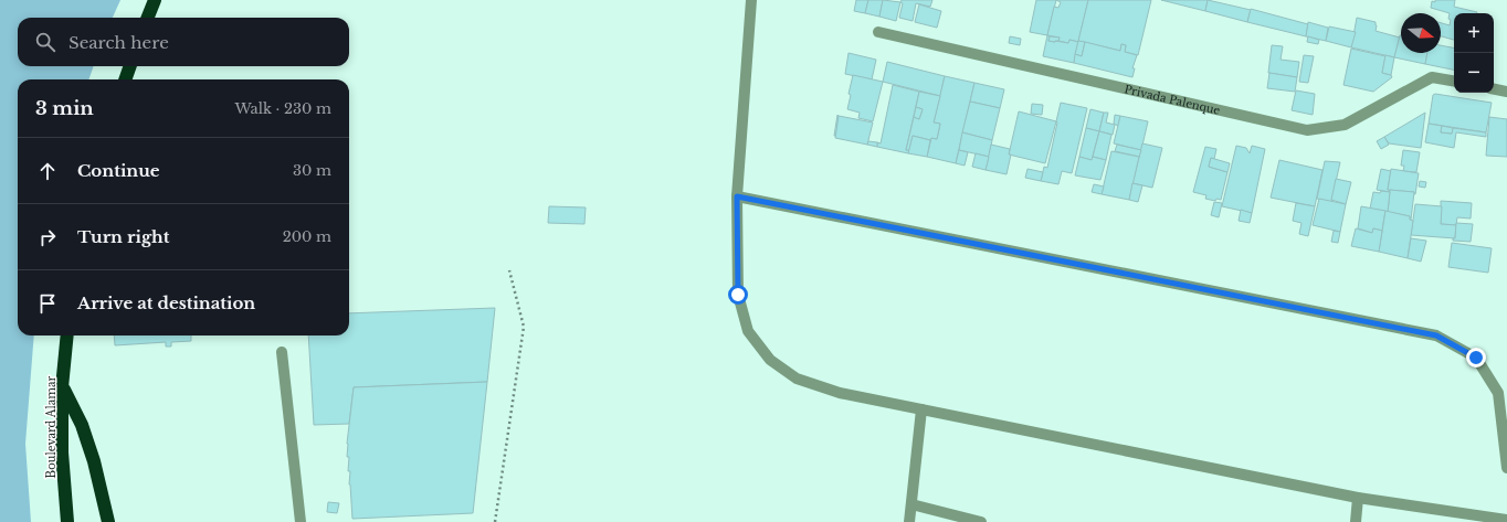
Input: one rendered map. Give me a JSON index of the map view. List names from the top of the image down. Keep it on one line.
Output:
{"streets":{"highway":["Boulevard Alamar"],"street":["Privada Palenque"]},"north":"right","page":{"map_buttons":["+","−"],"search":"Search here","heading":["3 min","Walk · 230 m"],"list":[["Continue","30 m"],["Turn right","200 m"],"Arrive at destination"]}}
